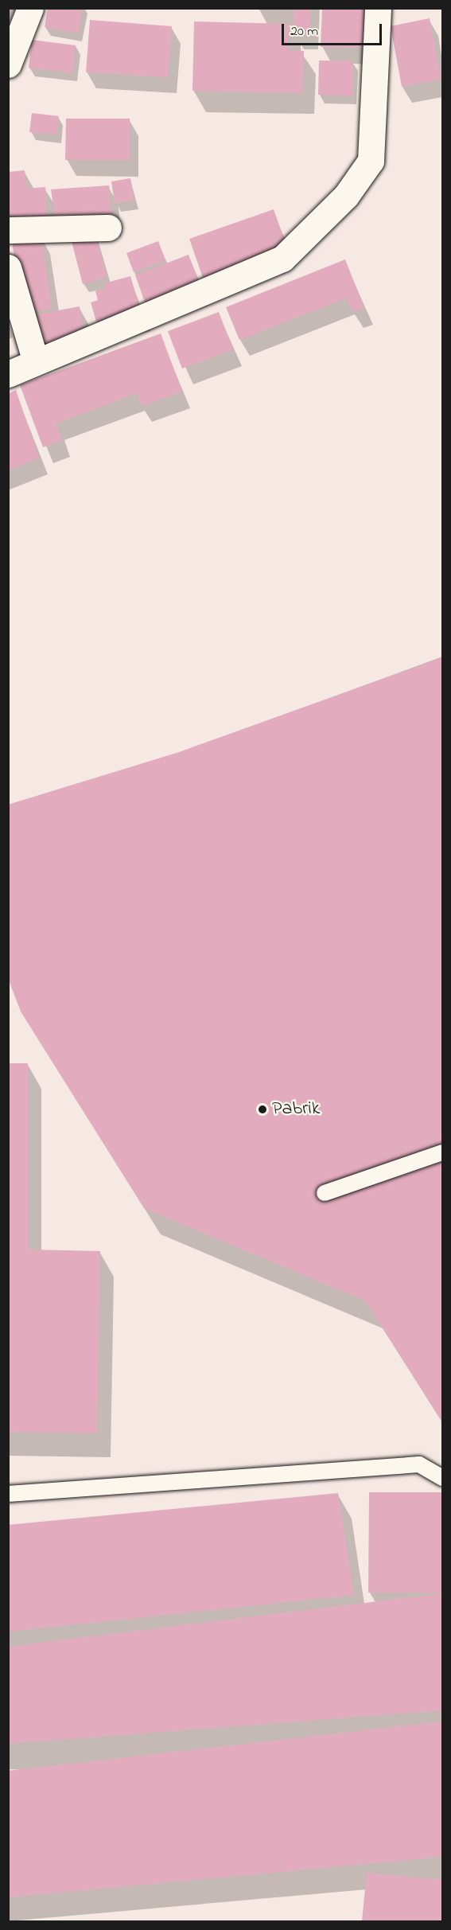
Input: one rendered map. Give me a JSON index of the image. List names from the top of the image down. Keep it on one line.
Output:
{"places":["Pabrik"],"scale_bar":"20 m"}
